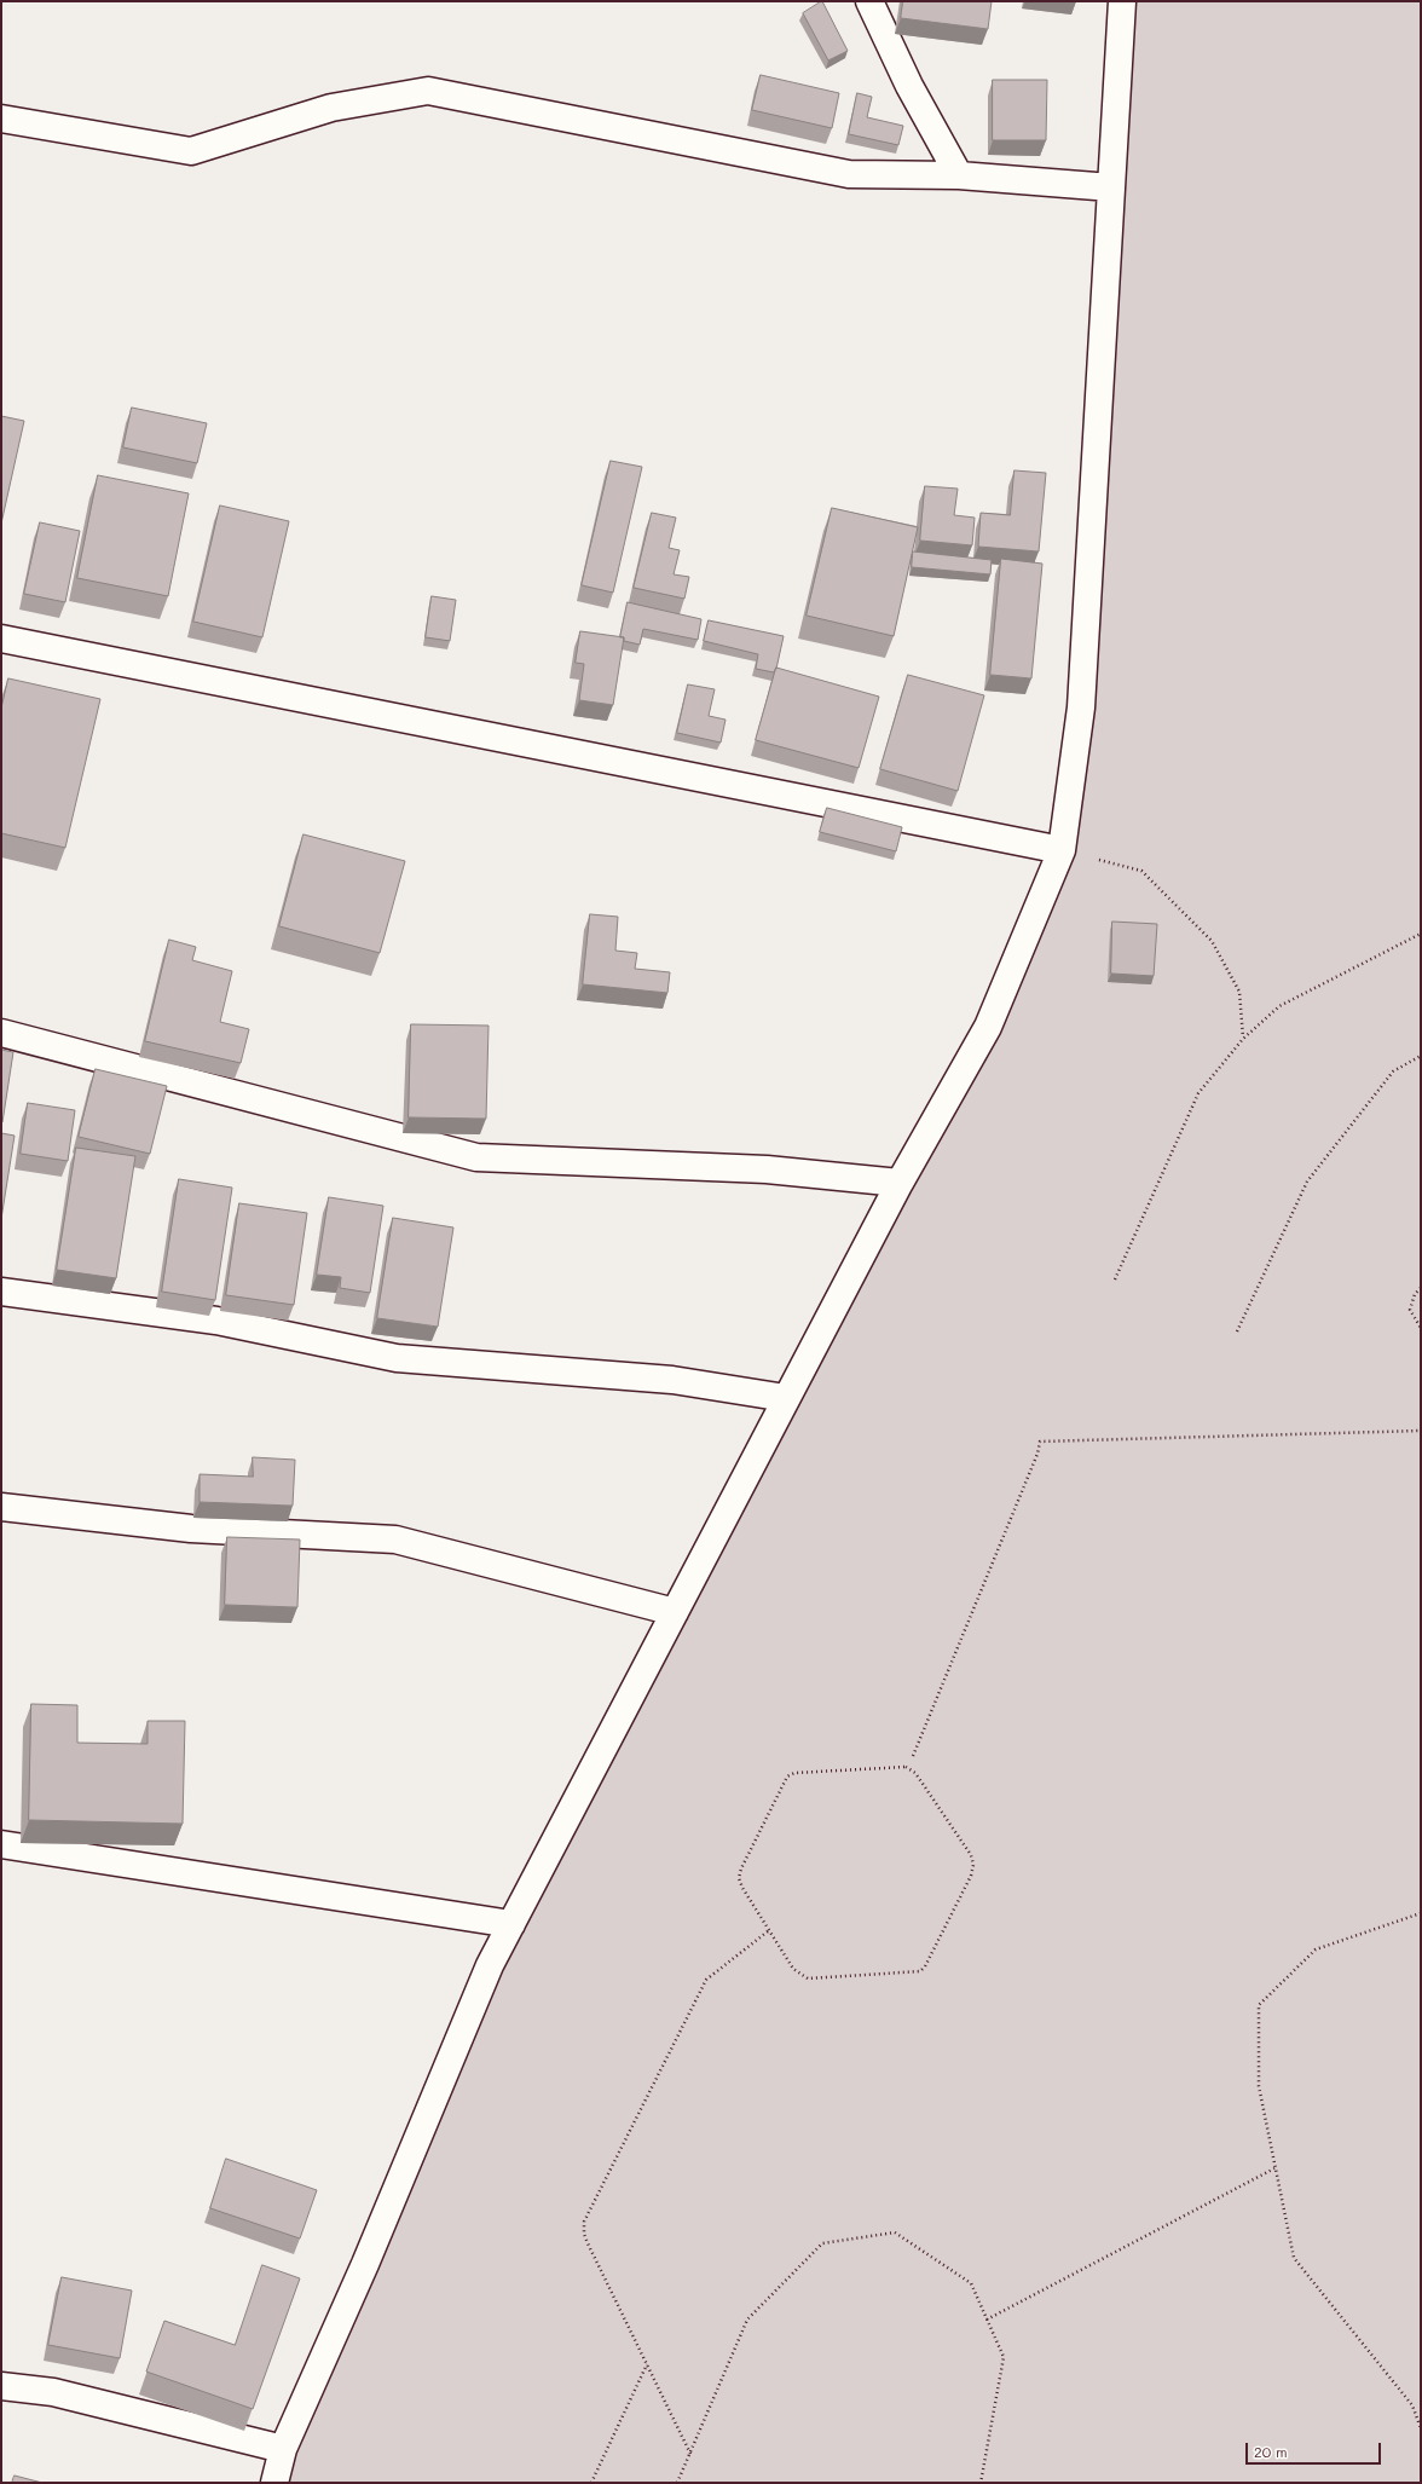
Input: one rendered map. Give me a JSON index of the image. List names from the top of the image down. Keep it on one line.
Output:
{"scale_bar":"20 m"}
